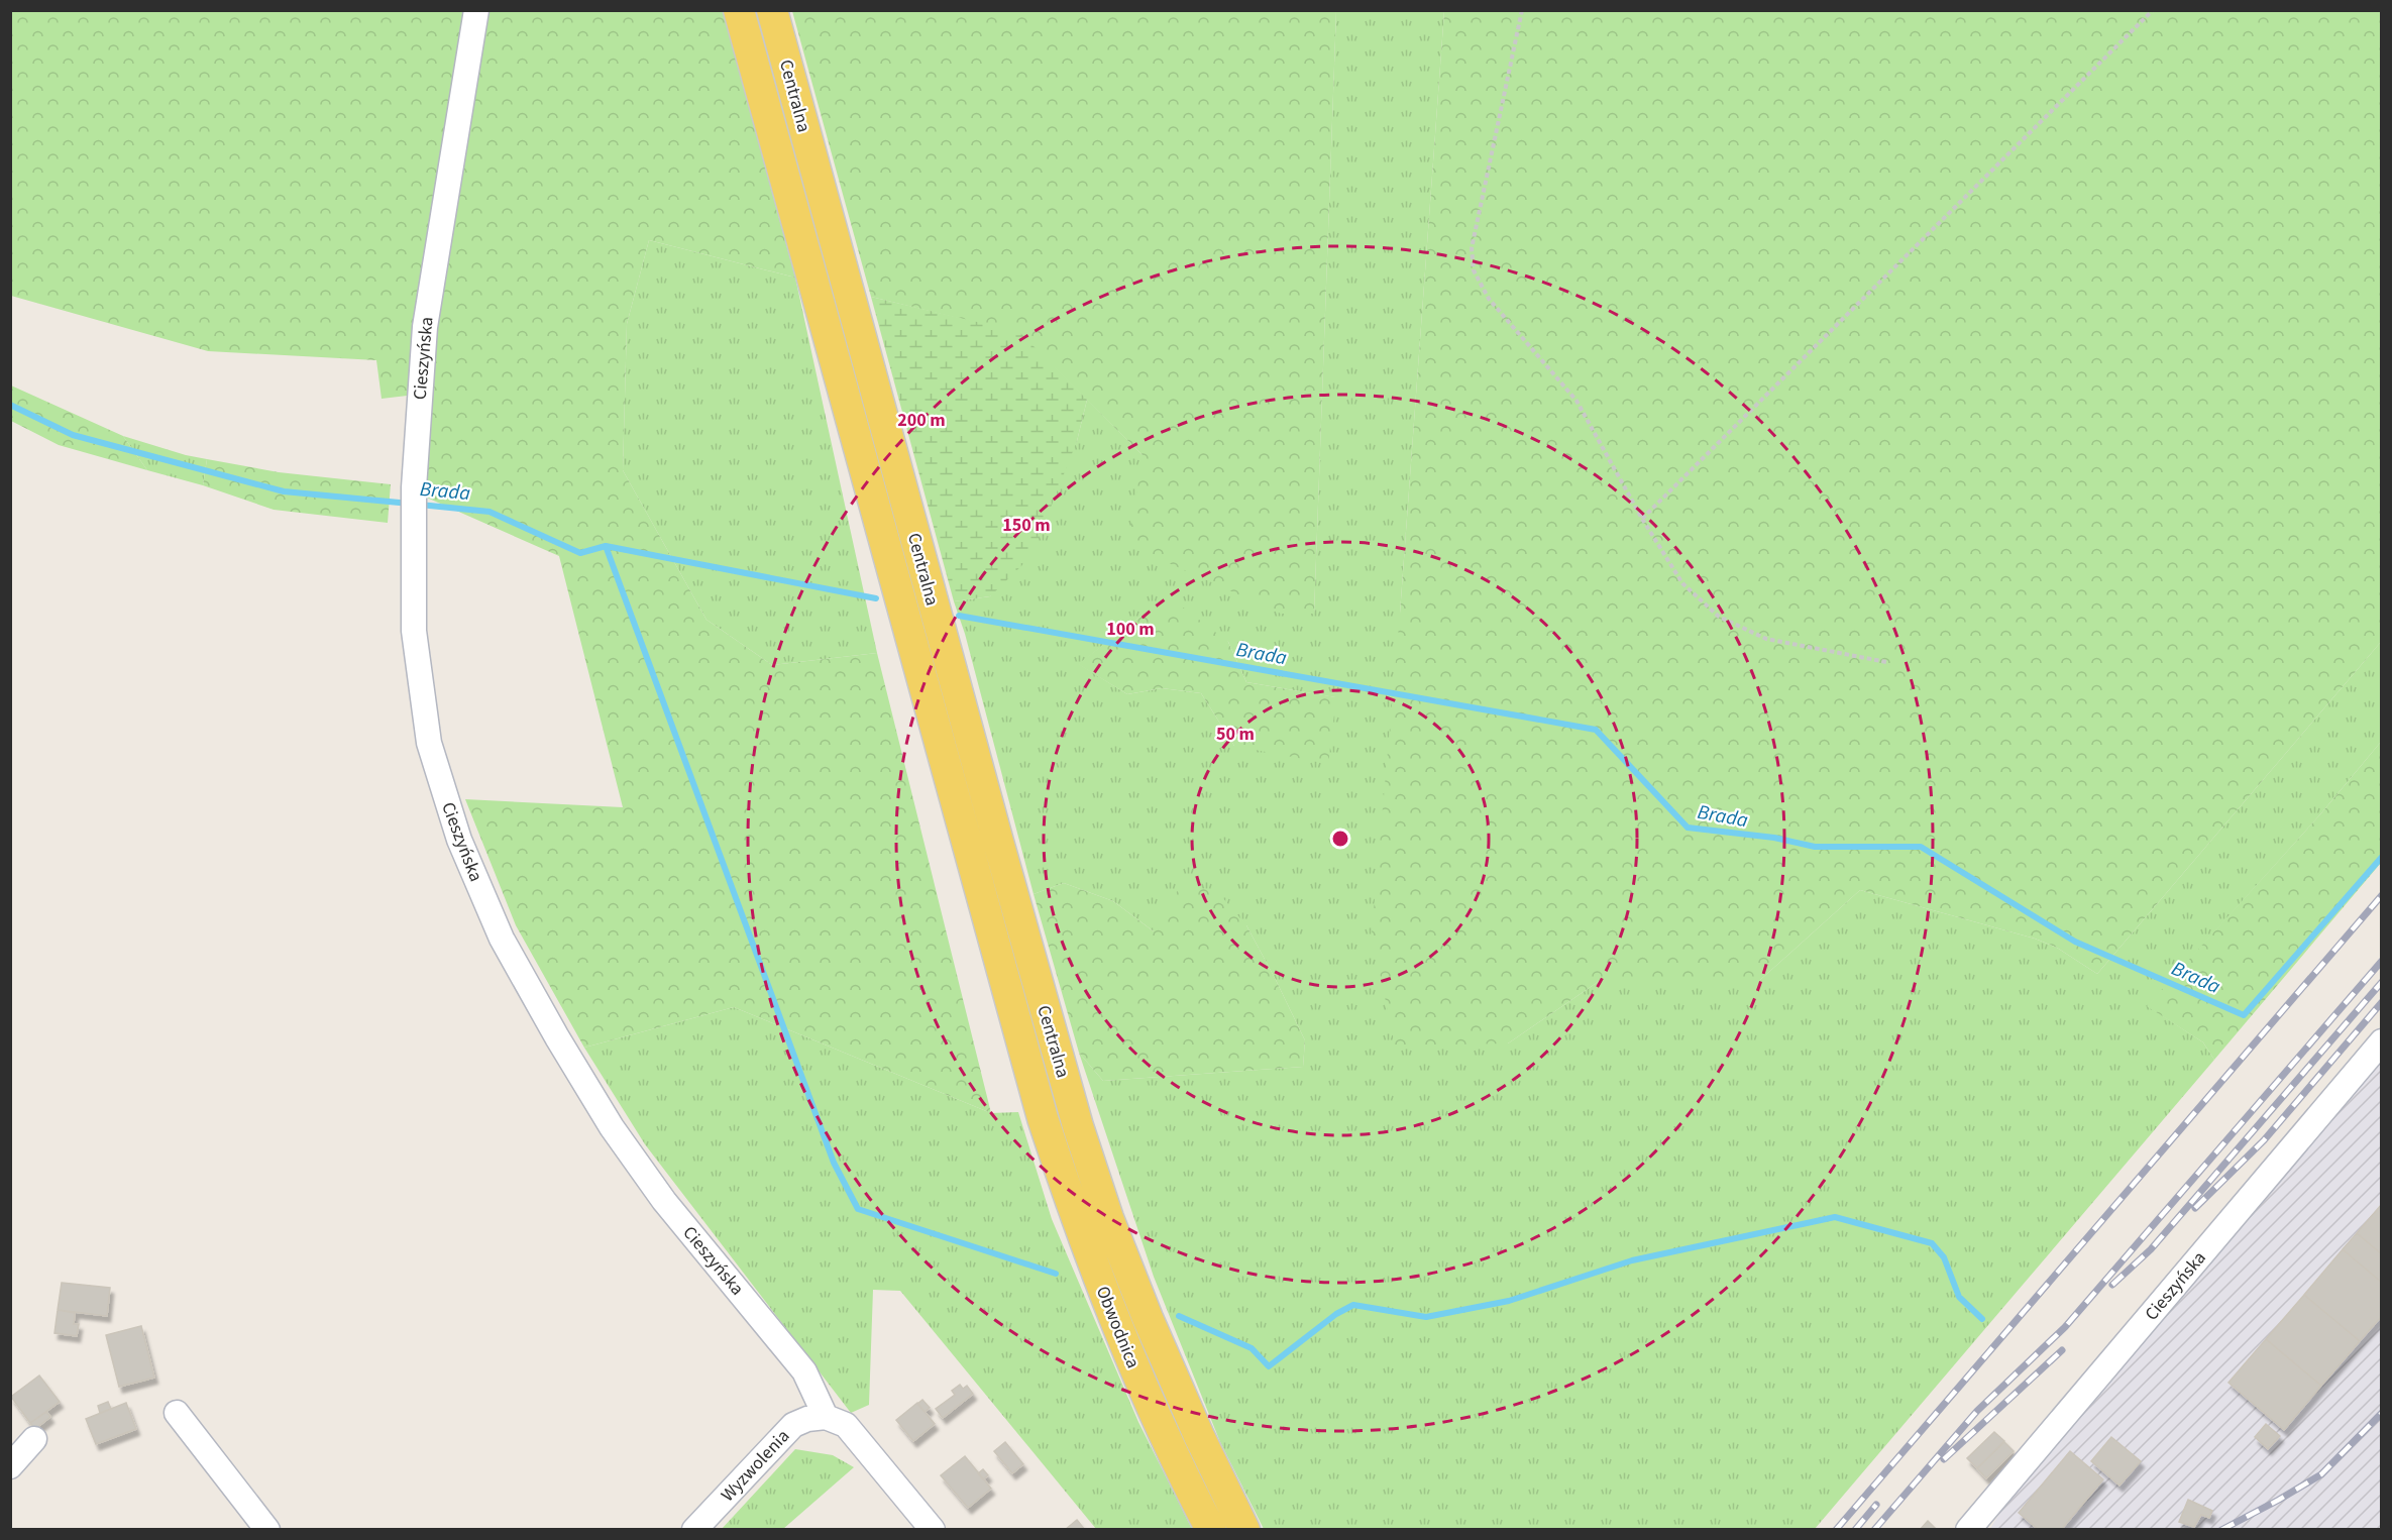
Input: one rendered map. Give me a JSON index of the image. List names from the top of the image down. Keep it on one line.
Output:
{"streets":{"main road":["Centralna","Obwodnica"],"street":["Cieszyńska","Wyzwolenia"]},"crossings":[["Centralna","Obwodnica"],["Cieszyńska","Wyzwolenia"]],"water":["Brada"],"rings":["200 m","150 m","100 m","50 m"]}
